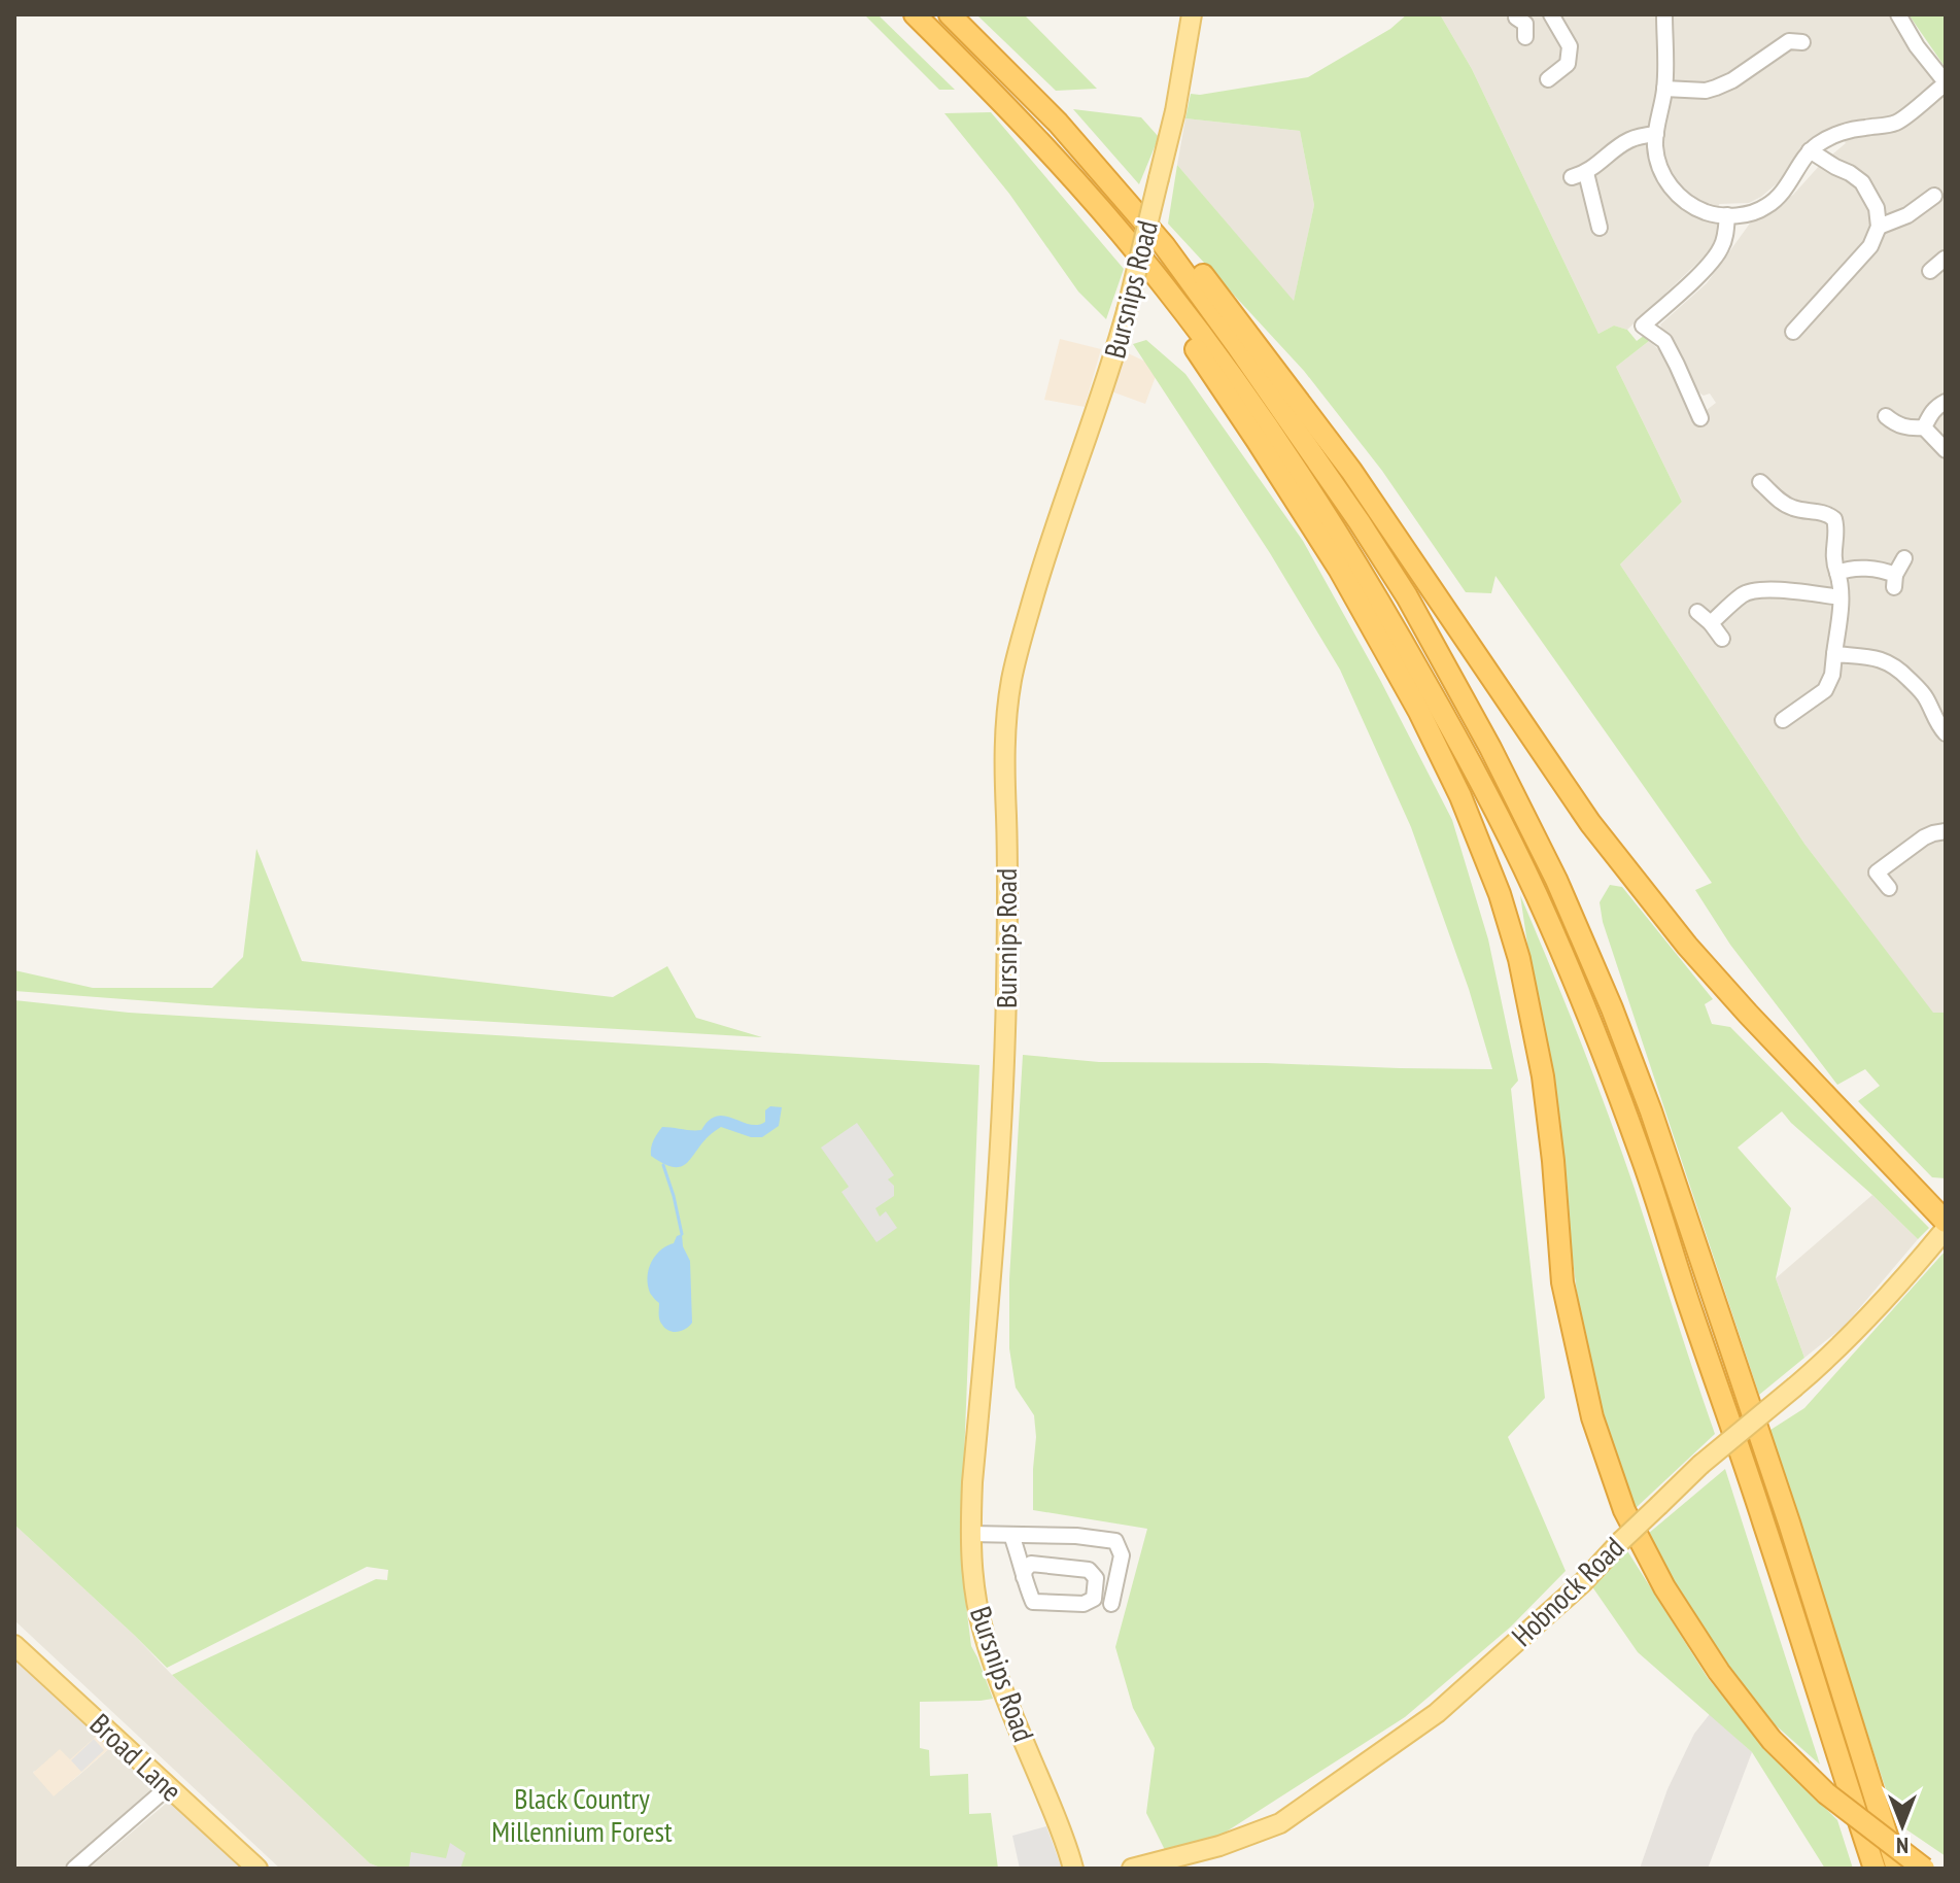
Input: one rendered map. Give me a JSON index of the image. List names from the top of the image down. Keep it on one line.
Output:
{"streets":{"main road":["Bursnips Road","Hobnock Road","Broad Lane"]},"parks":["Black Country Millennium Forest"],"north":"bottom"}
